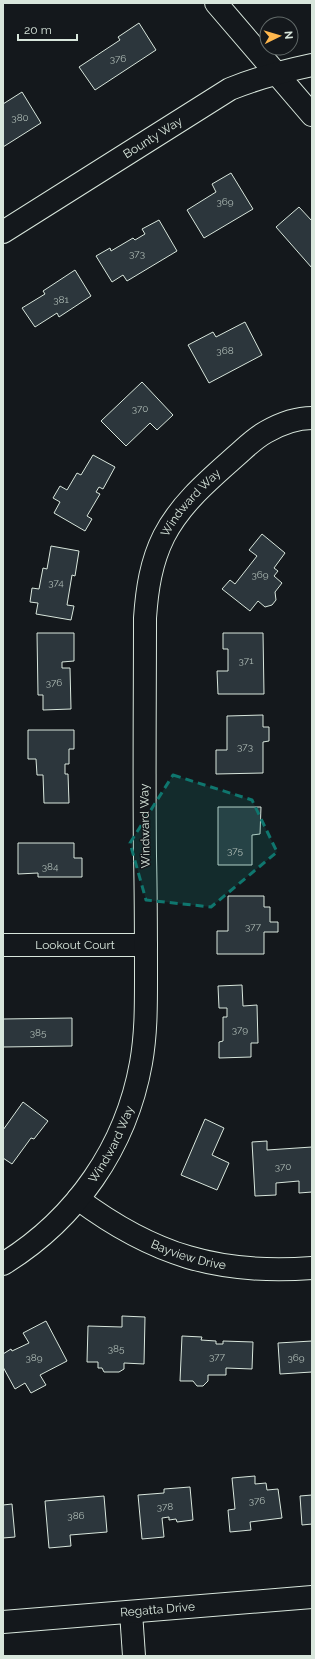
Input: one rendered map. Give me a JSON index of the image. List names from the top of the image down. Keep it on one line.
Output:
{"streets":{"street":["Bounty Way","Windward Way","Lookout Court","Bayview Drive","Regatta Drive"]},"crossings":[["Windward Way","Lookout Court"],["Windward Way","Bayview Drive"]],"house_numbers":["376","380","369","373","381","368","370","369","374","371","376","373","375","384","377","379","385","370","385","377","389","369","376","378","386"],"scale_bar":"20 m","north":"right"}
